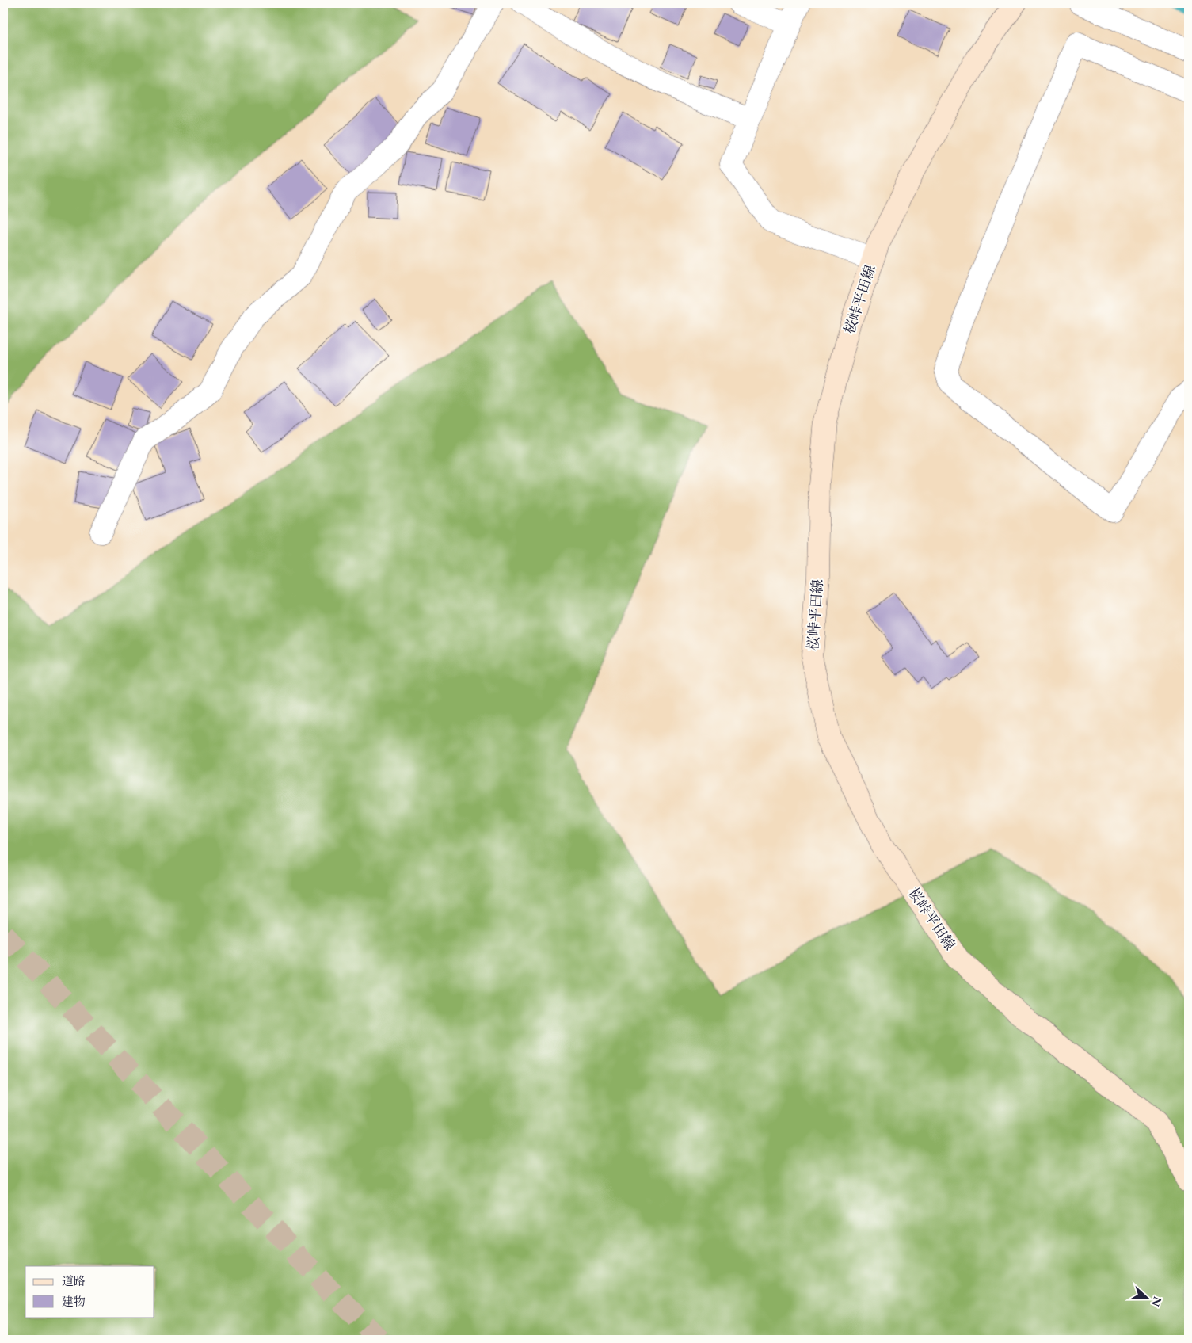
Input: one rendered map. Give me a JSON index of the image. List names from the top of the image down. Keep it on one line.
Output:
{"streets":{"main road":["桜峠平田線"]},"legend":["道路","建物"],"north":"right"}
